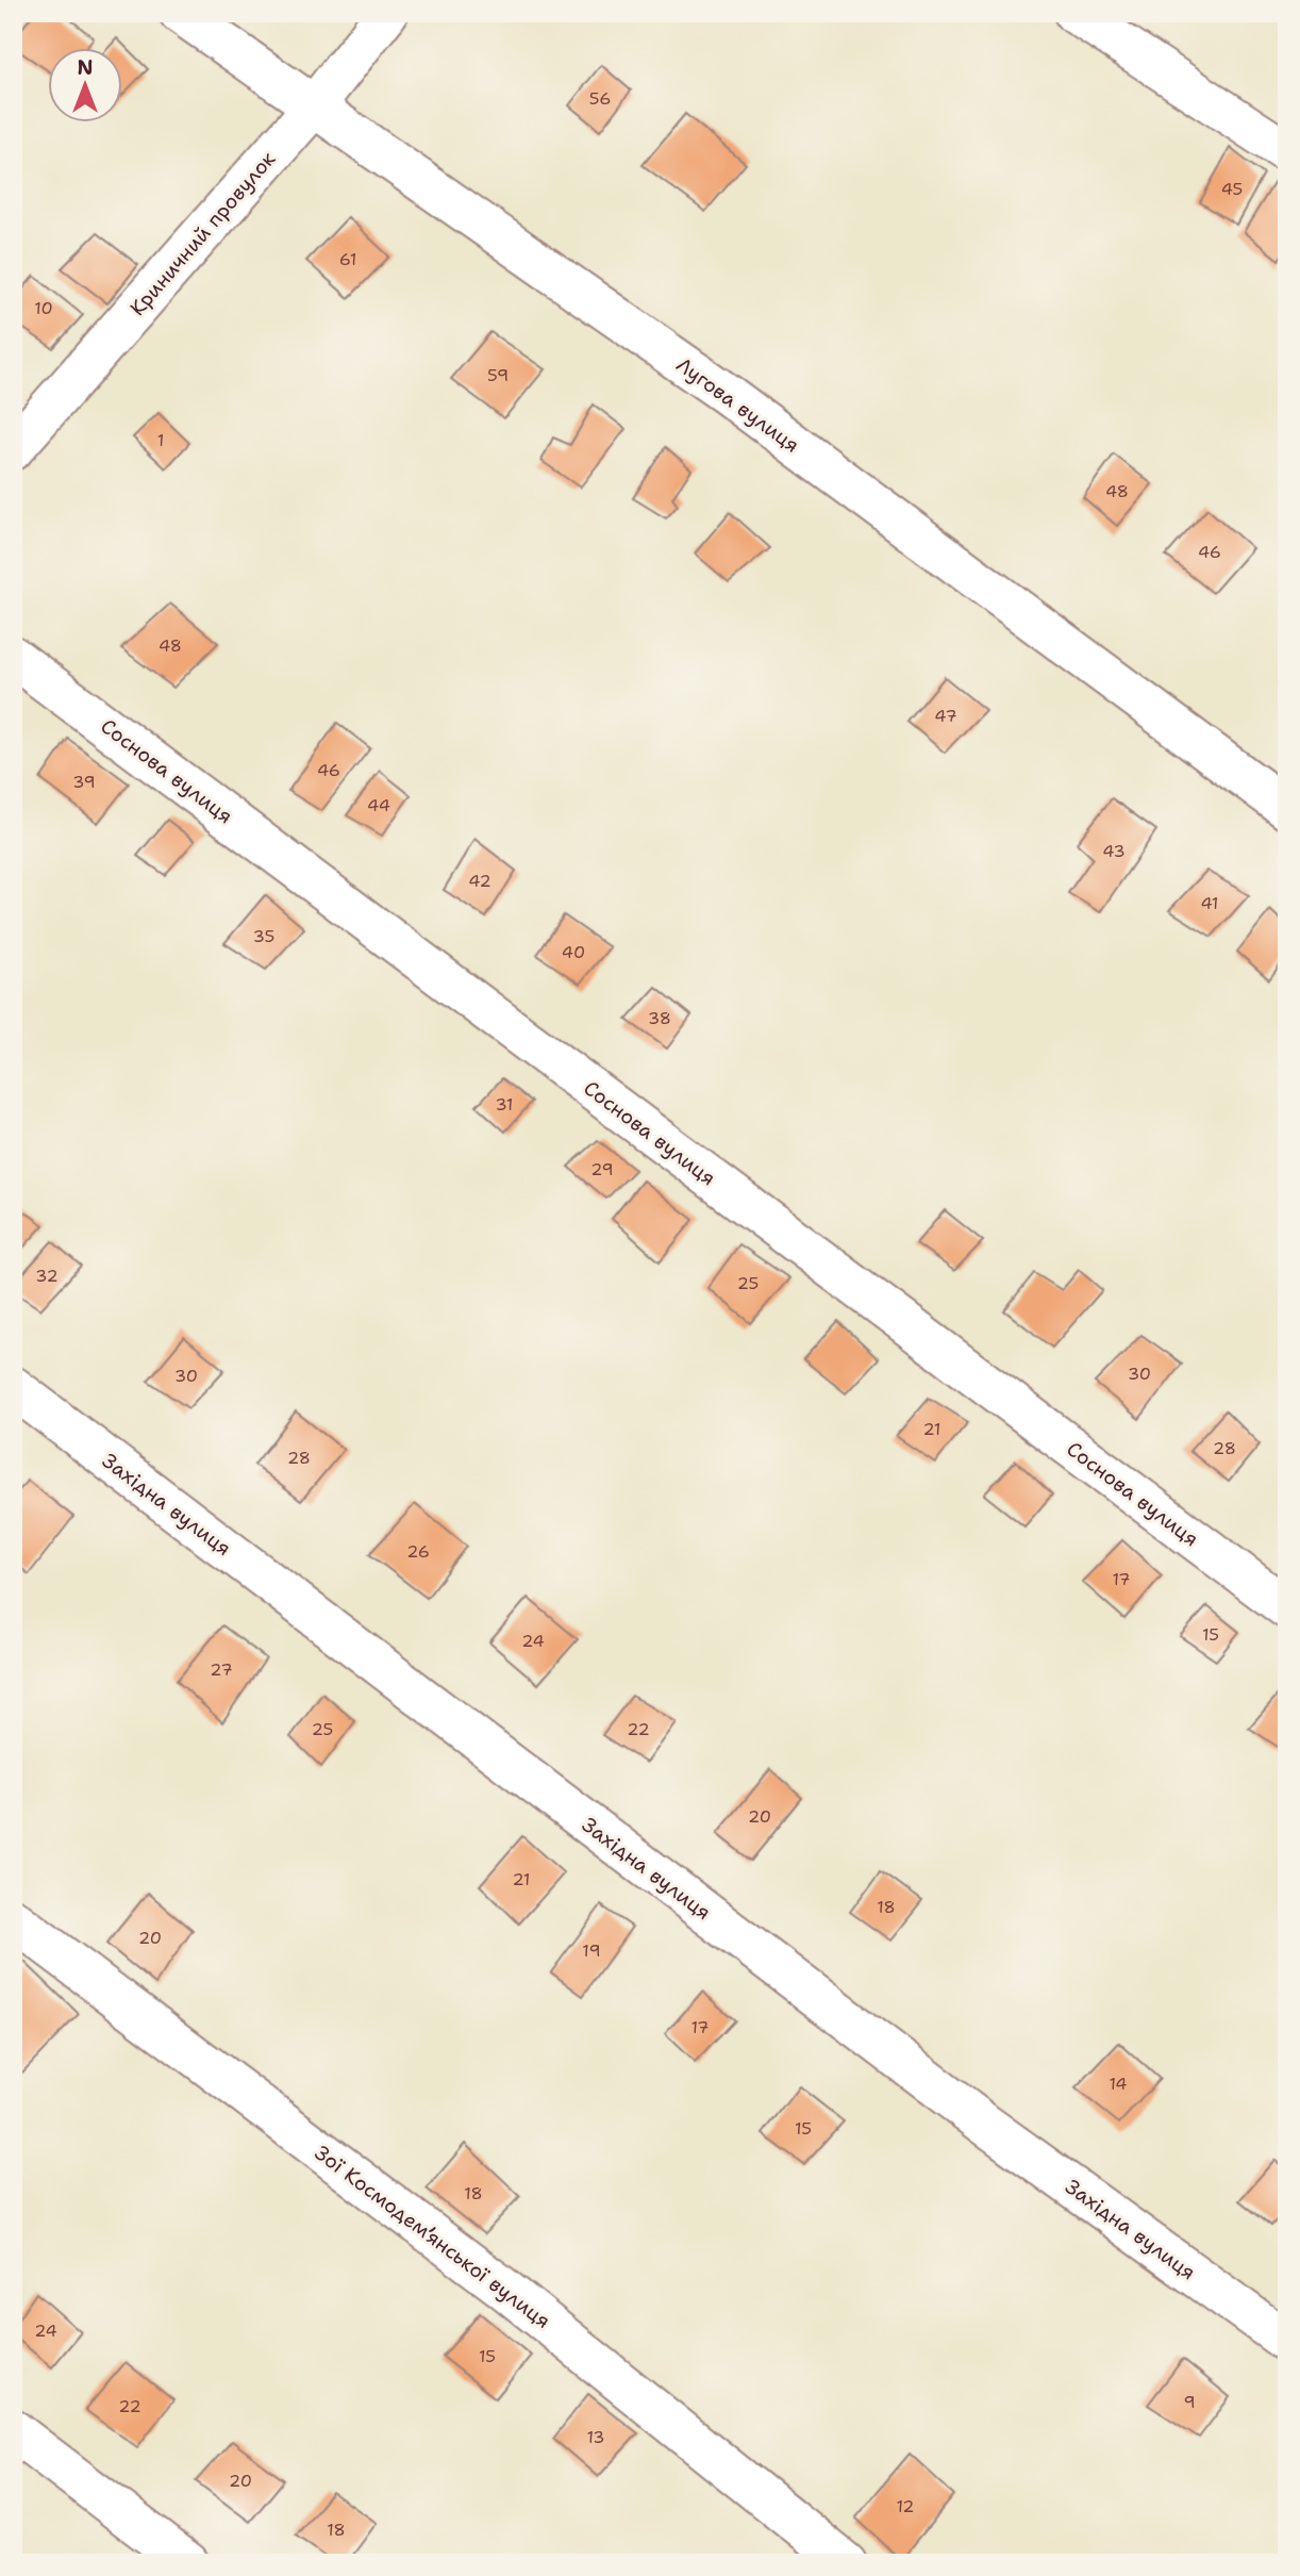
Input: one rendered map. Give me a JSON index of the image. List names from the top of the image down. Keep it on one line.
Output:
{"streets":{"street":["Криничний провулок","Лугова вулиця","Соснова вулиця","Західна вулиця","Зої Космодем’янської вулиця"]},"crossings":[["Криничний провулок","Лугова вулиця"]],"house_numbers":["56","45","61","10","59","1","48","46","48","47","46","39","44","43","42","41","35","40","38","31","29","32","25","30","30","21","28","28","26","17","15","24","27","25","22","20","21","18","20","19","17","14","15","18","24","15","9","22","13","20","12","18"],"north":"top"}
